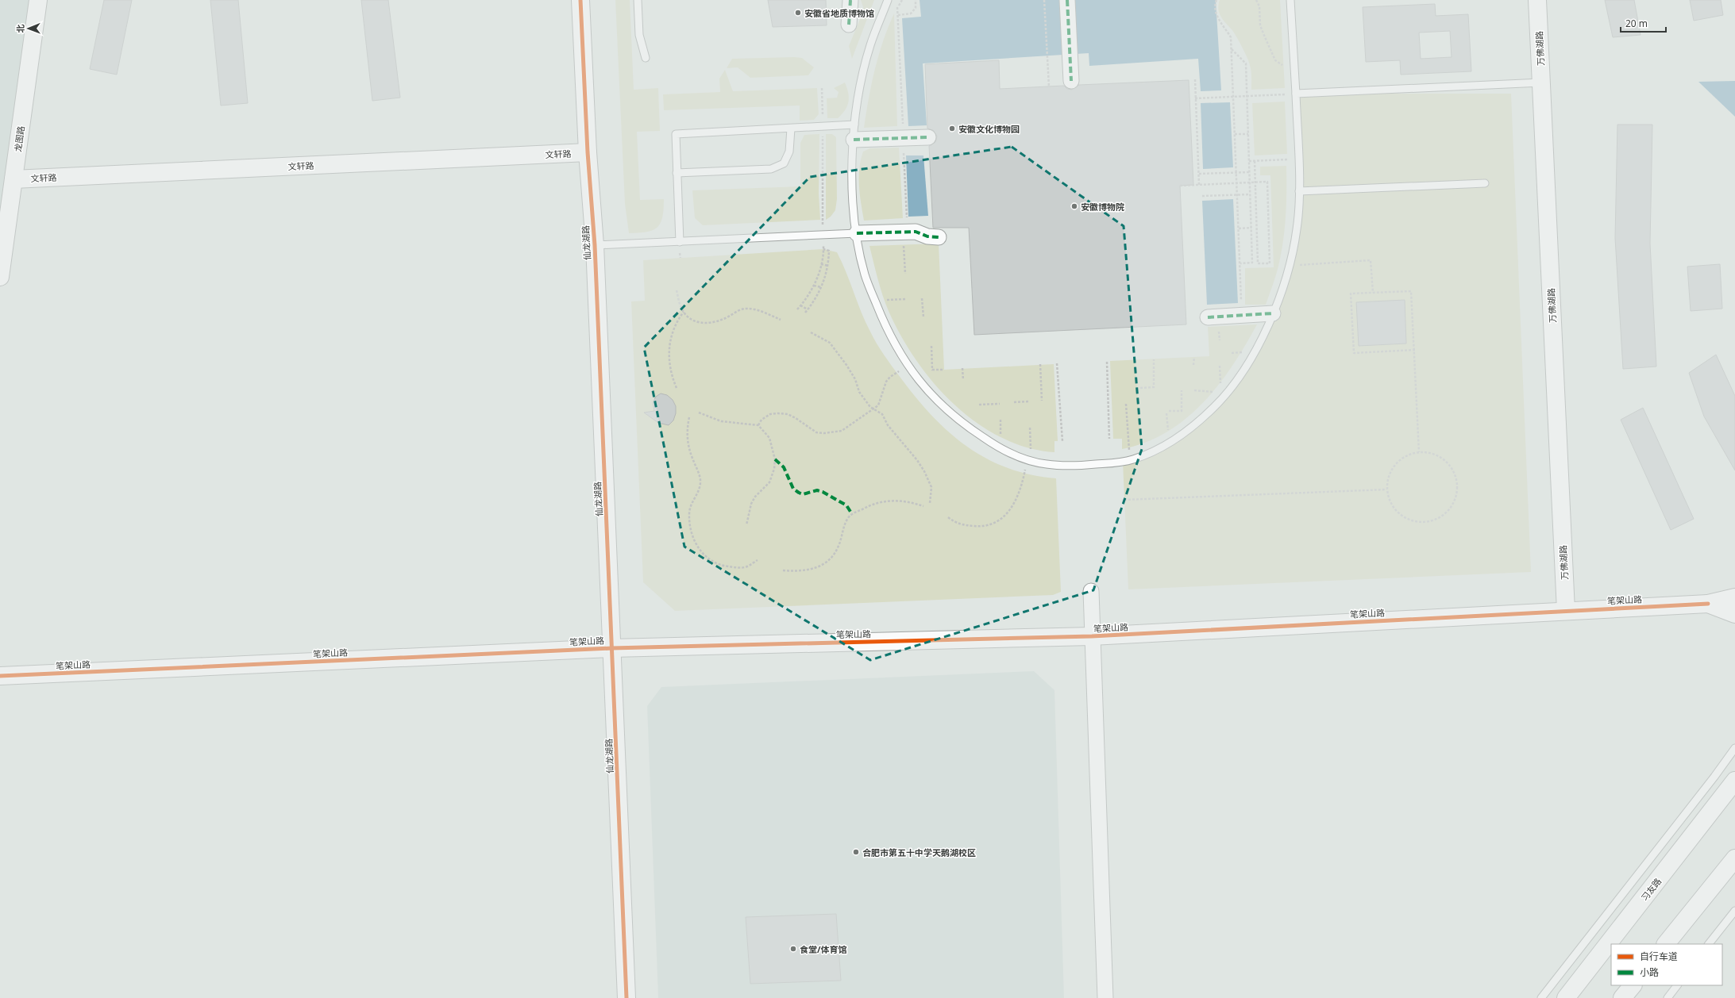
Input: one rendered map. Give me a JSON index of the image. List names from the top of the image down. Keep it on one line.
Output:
{"streets":{"street":["万佛湖路","龙图路","文轩路","仙龙湖路","笔架山路","习友路"]},"crossings":[["万佛湖路","笔架山路"],["龙图路","文轩路"],["文轩路","仙龙湖路"],["仙龙湖路","笔架山路"]],"places":["安徽省地质博物馆","安徽文化博物园","安徽博物院","合肥市第五十中学天鹅湖校区","食堂/体育馆"],"legend":["自行车道","小路"],"scale_bar":"20 m","north":"left"}
